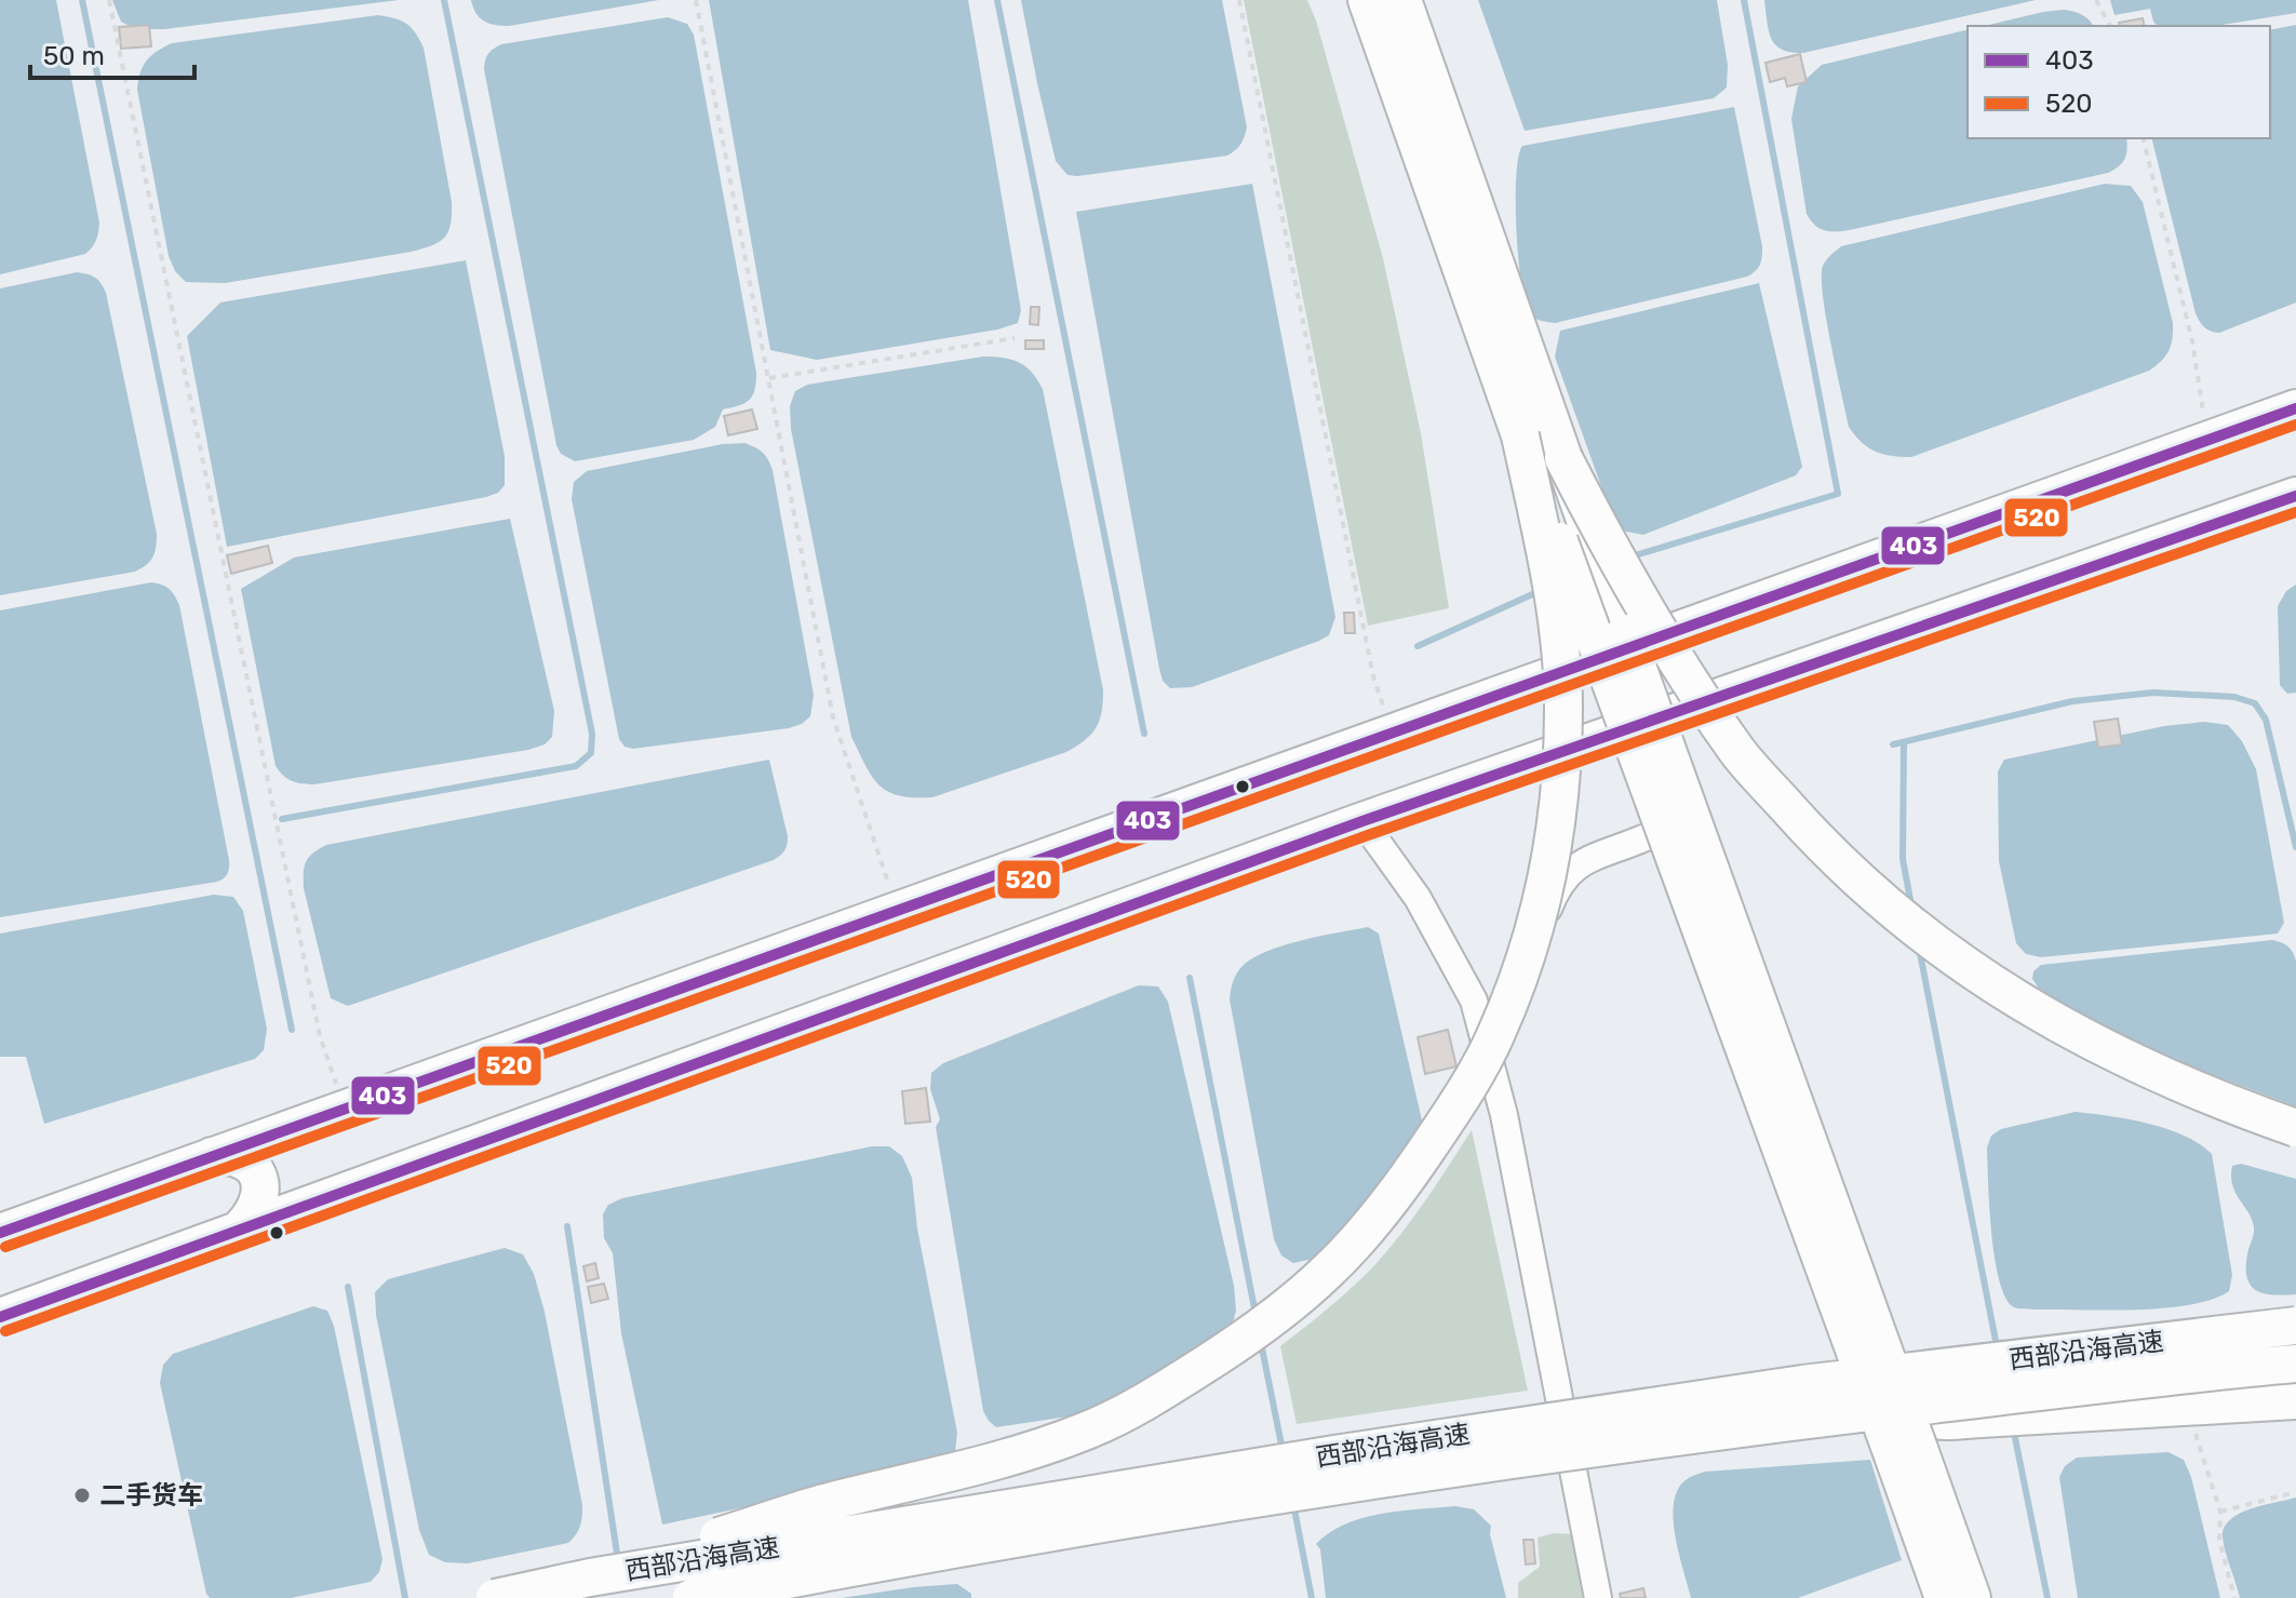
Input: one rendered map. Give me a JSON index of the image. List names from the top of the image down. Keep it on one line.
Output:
{"streets":{"highway":["西部沿海高速"]},"places":["二手货车"],"lines":["transit line 403","transit line 520"],"legend":["403","520"],"scale_bar":"50 m"}
